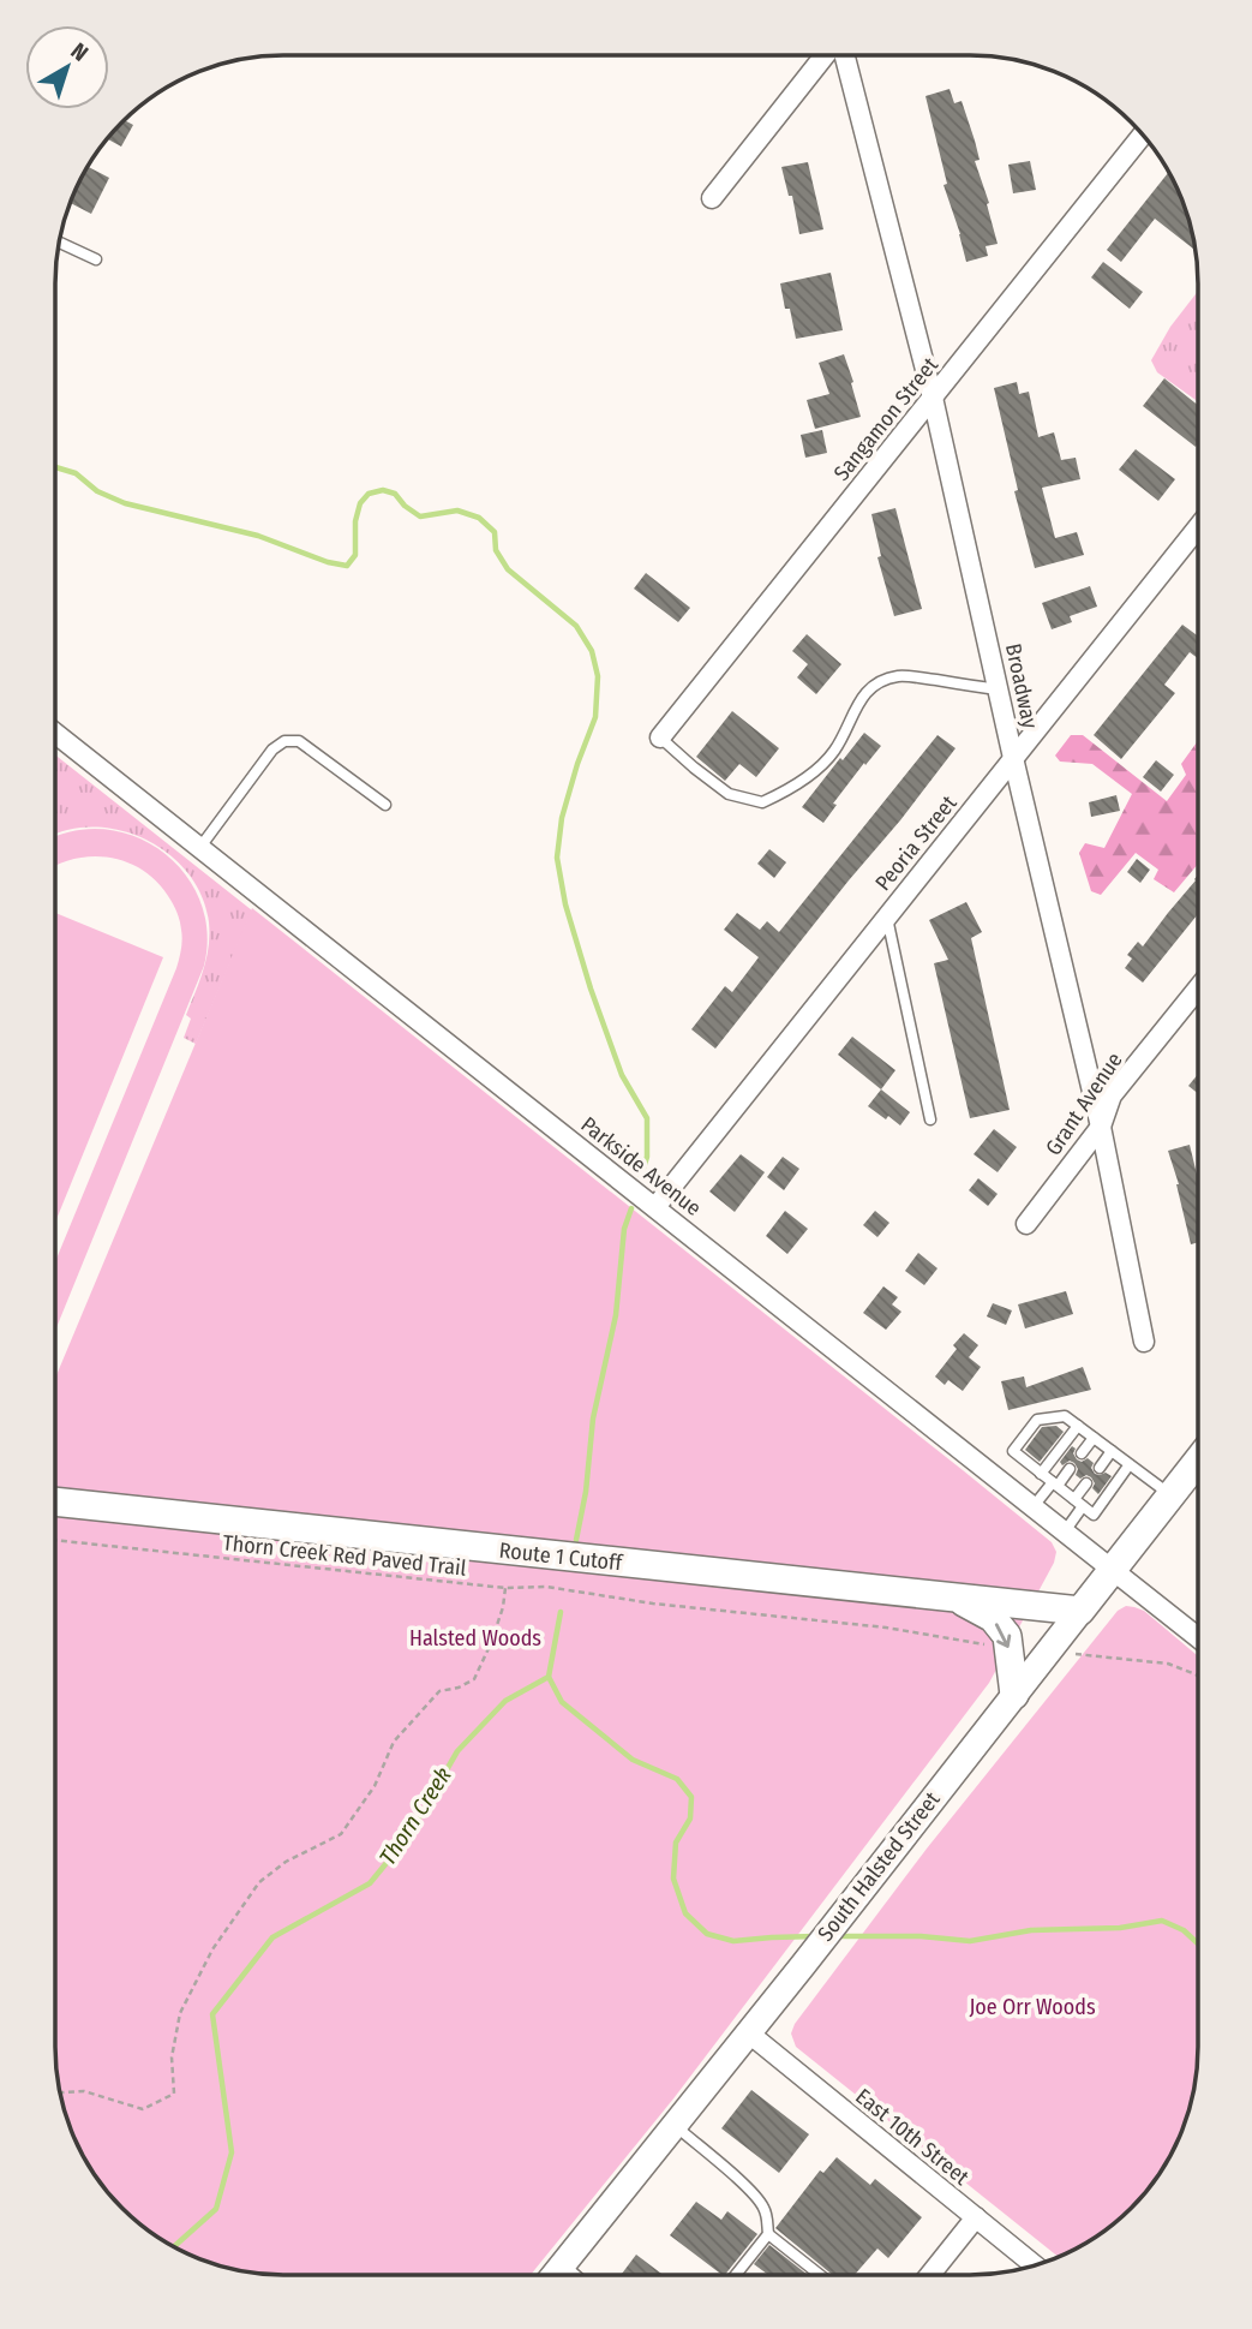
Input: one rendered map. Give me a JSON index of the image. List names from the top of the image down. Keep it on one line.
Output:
{"streets":{"main road":["Route 1 Cutoff","South Halsted Street"],"street":["Sangamon Street","Broadway","Peoria Street","Grant Avenue","Parkside Avenue","East 10th Street"],"path":["Thorn Creek Red Paved Trail"]},"crossings":[["Sangamon Street","Broadway"],["Broadway","Peoria Street"],["Broadway","Grant Avenue"],["Peoria Street","Parkside Avenue"],["Parkside Avenue","South Halsted Street"],["Route 1 Cutoff","South Halsted Street"],["South Halsted Street","East 10th Street"]],"water":["Thorn Creek"],"parks":["Halsted Woods","Joe Orr Woods"],"north":"top right"}
